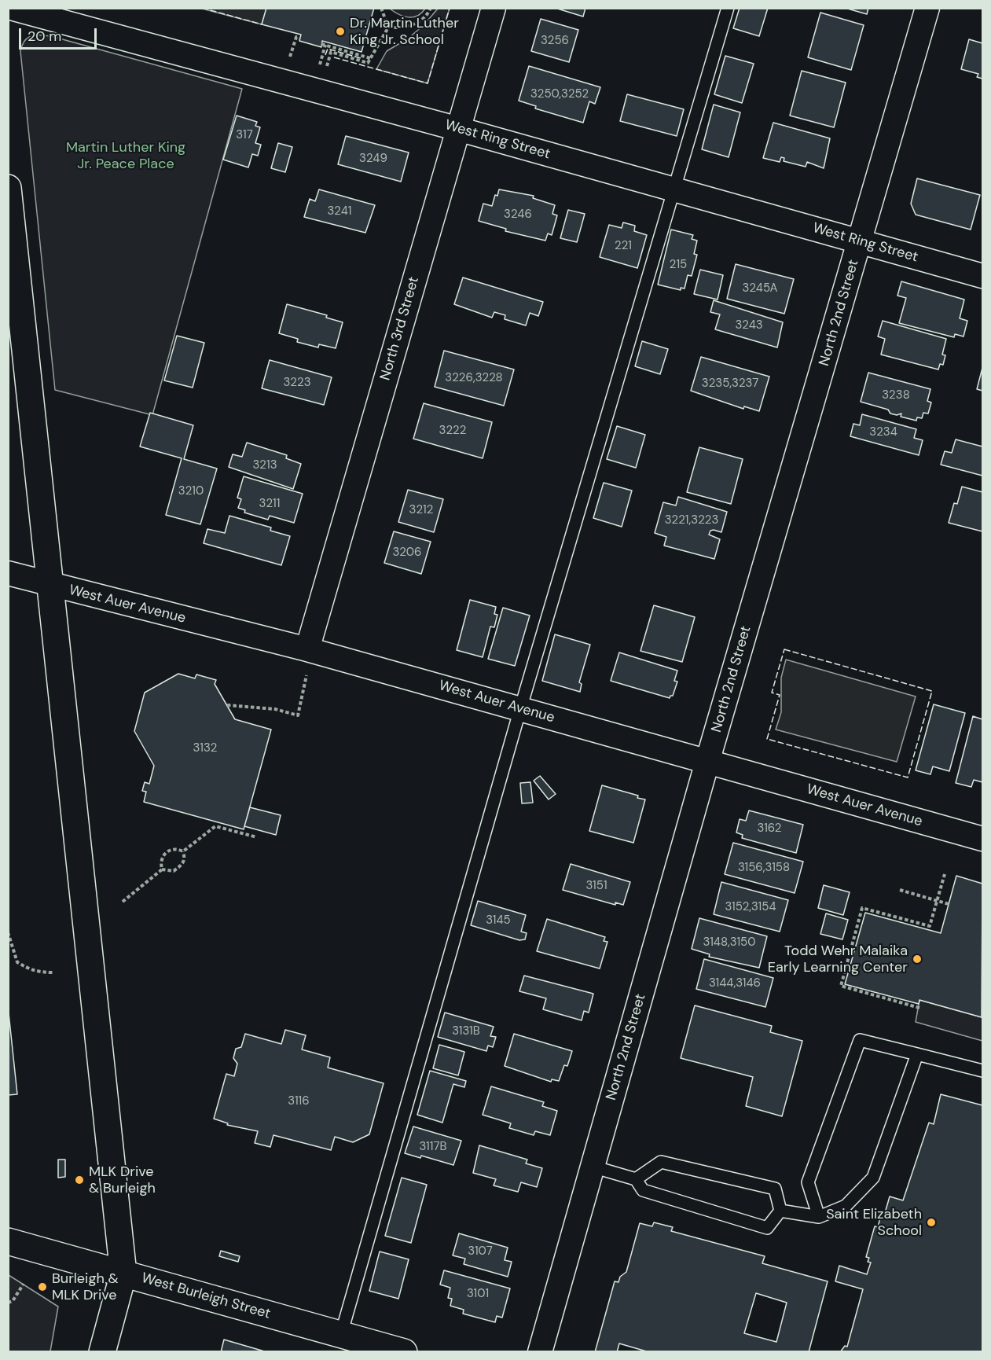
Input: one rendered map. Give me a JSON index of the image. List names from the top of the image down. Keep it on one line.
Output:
{"streets":{"main road":["West Burleigh Street"],"street":["West Ring Street","North 2nd Street","North 3rd Street","West Auer Avenue"]},"crossings":[["West Ring Street","North 2nd Street"],["West Ring Street","North 3rd Street"],["North 2nd Street","West Auer Avenue"],["North 3rd Street","West Auer Avenue"]],"parks":["Martin Luther King Jr. Peace Place"],"places":["Dr. Martin Luther King Jr. School","Todd Wehr Malaika Early Learning Center","MLK Drive & Burleigh","Saint Elizabeth School","Burleigh & MLK Drive"],"house_numbers":["3256","3250,3252","317","3249","3241","3246","221","215","3245A","3243","3226,3228","3223","3235,3237","3238","3222","3234","3213","3210","3211","3212","3221,3223","3206","3132","3162","3156,3158","3151","3152,3154","3145","3148,3150","3144,3146","3131B","3116","3117B","3107","3101"],"scale_bar":"20 m"}
